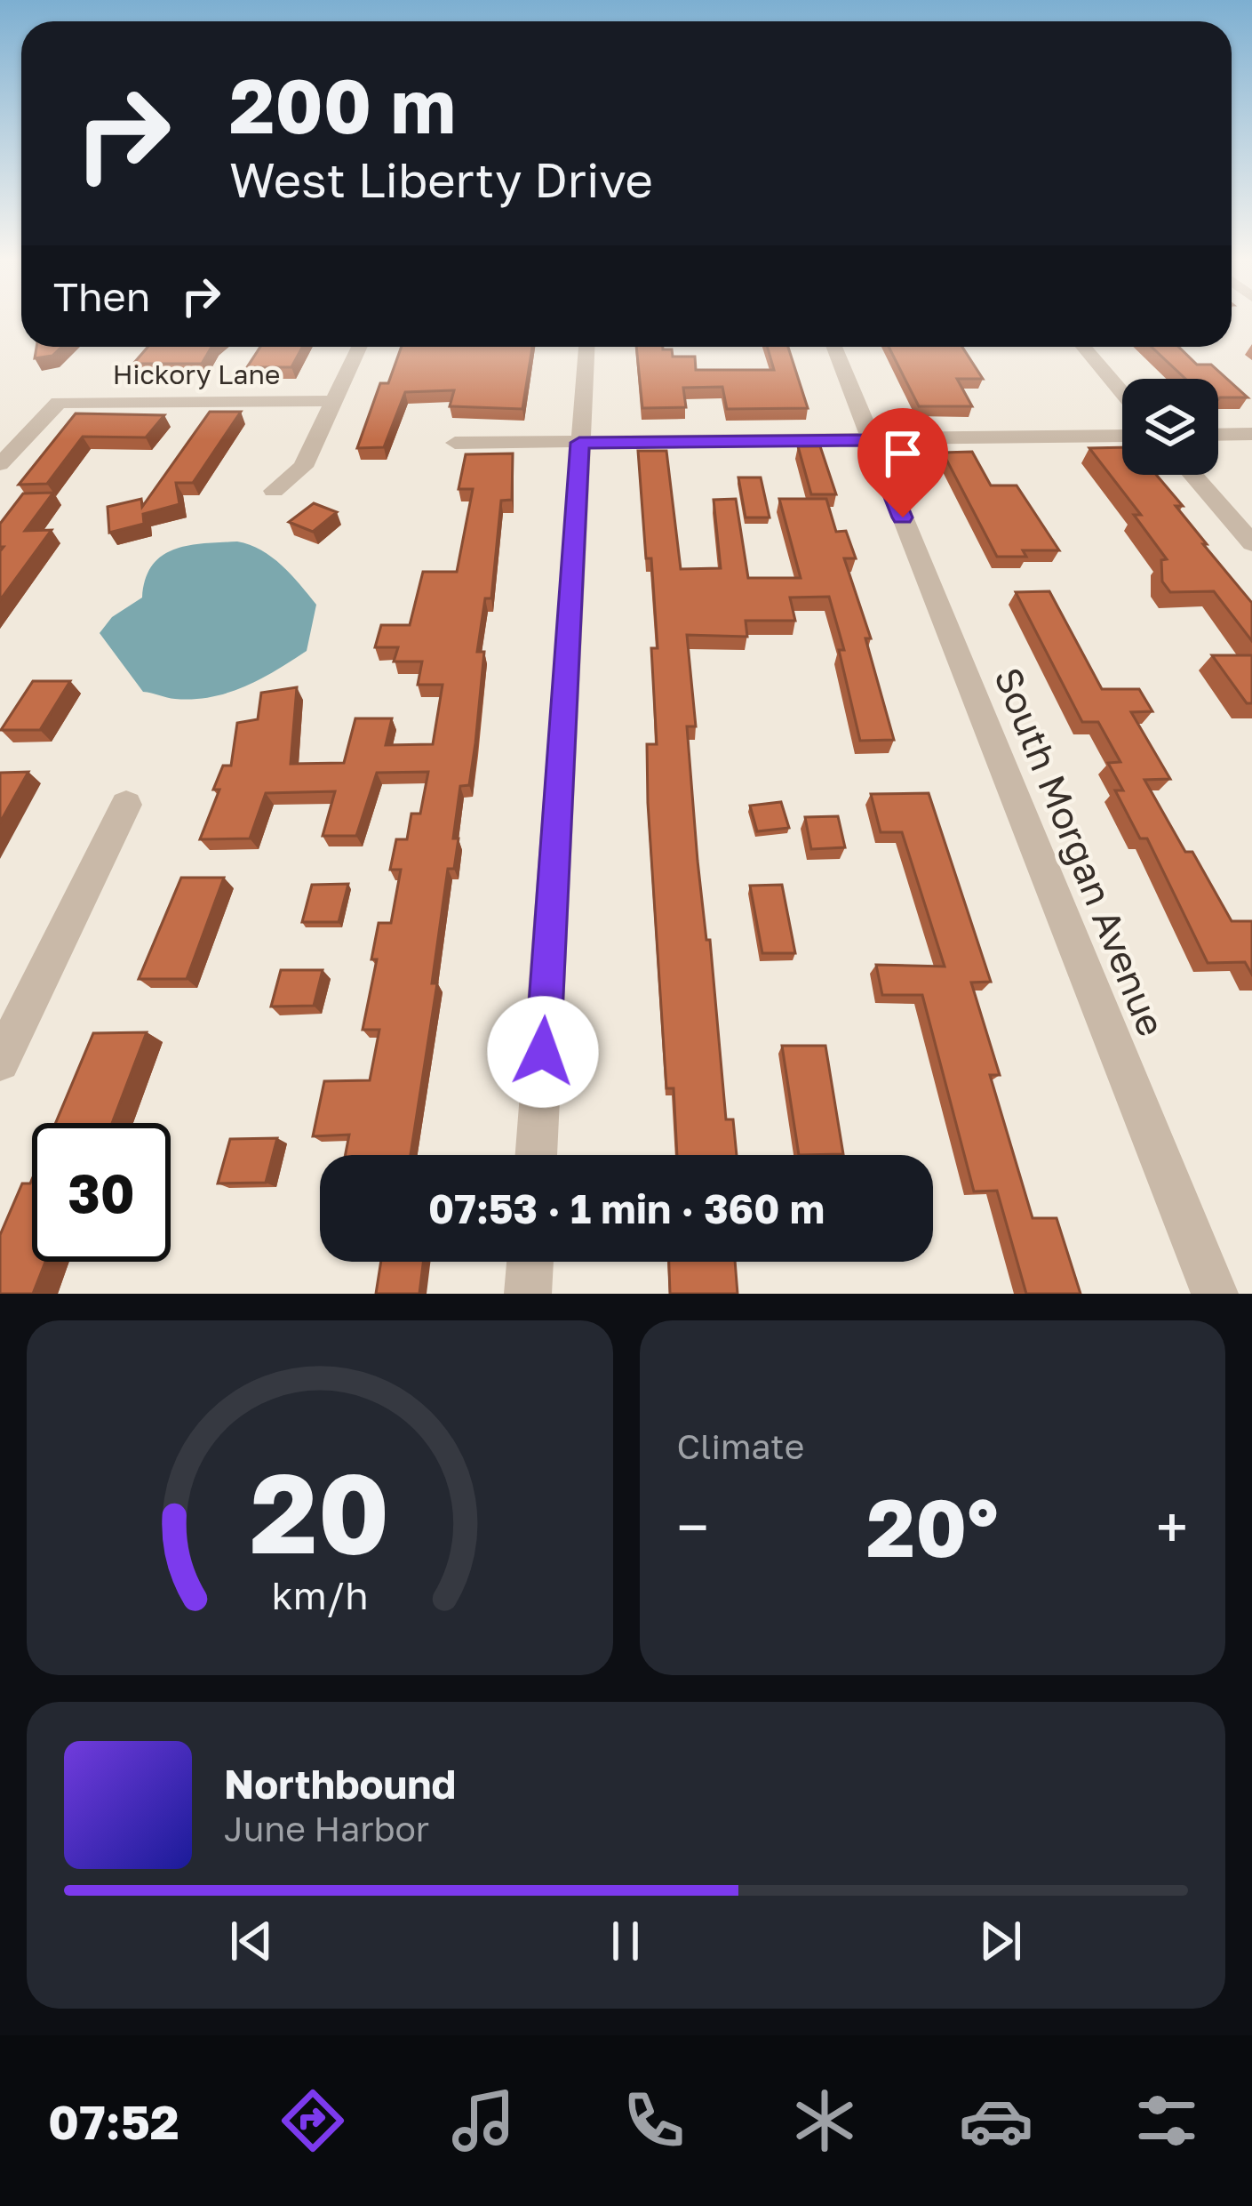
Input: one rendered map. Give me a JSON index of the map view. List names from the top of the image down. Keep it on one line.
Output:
{"streets":{"street":["Hickory Lane","South Morgan Avenue"]},"page":{"turn":["200 m","West Liberty Drive"],"then":"Then","limit":"30","trip":"07:53 · 1 min · 360 m","tile":"Climate","heat":["−","20°","+"],"song":["Northbound","June Harbor"],"tabs":"07:52","gauge":["20","km/h"]}}
